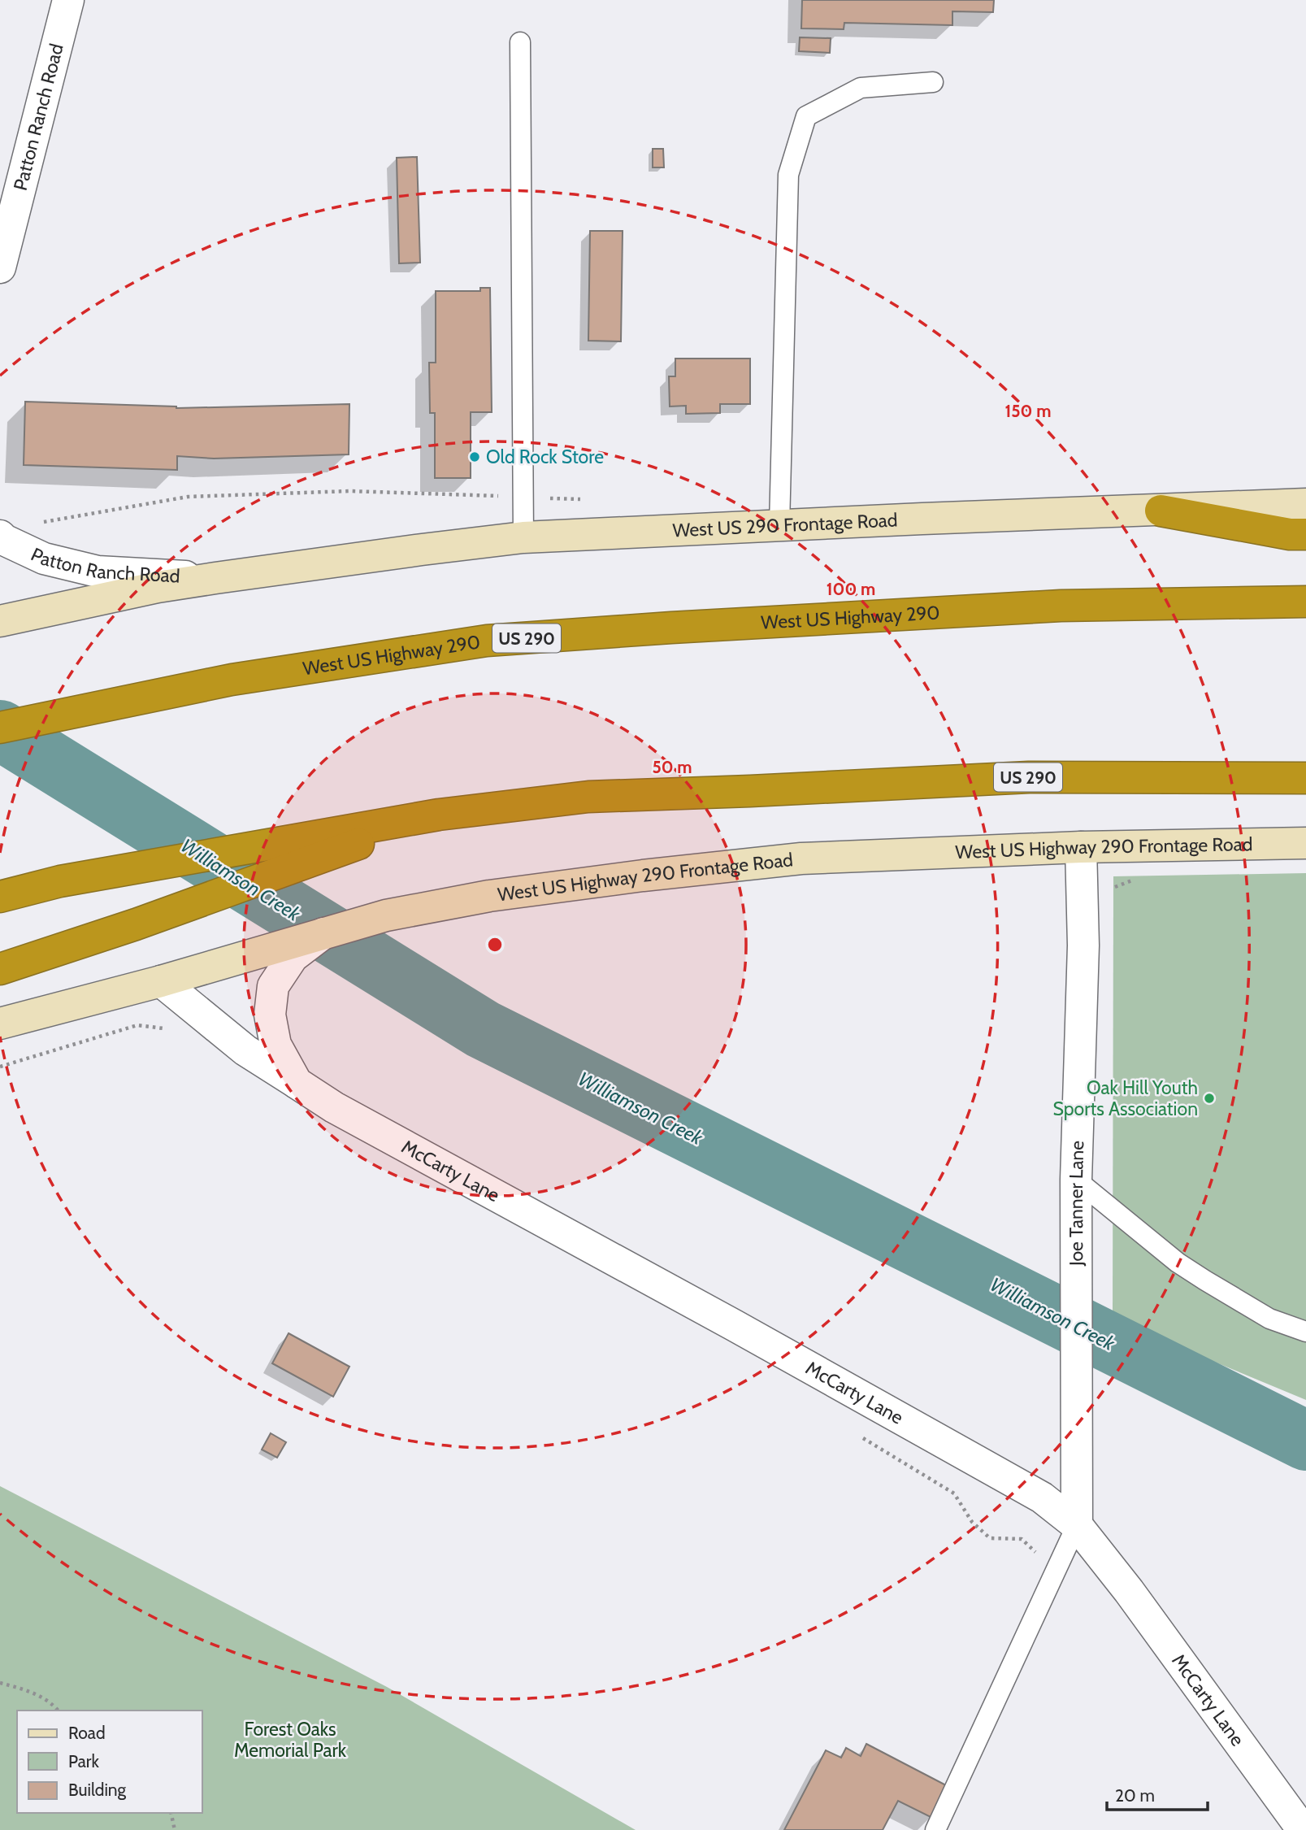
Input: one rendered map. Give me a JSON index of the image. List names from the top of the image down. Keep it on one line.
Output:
{"streets":{"highway":["West US Highway 290","US 290"],"main road":["West US 290 Frontage Road","West US Highway 290 Frontage Road"],"street":["Patton Ranch Road","McCarty Lane","Joe Tanner Lane"]},"crossings":[["Patton Ranch Road","West US 290 Frontage Road"],["West US Highway 290 Frontage Road","McCarty Lane"],["West US Highway 290 Frontage Road","Joe Tanner Lane"],["McCarty Lane","Joe Tanner Lane"]],"water":["Williamson Creek"],"parks":["Forest Oaks Memorial Park"],"places":["Old Rock Store","Oak Hill Youth Sports Association"],"legend":["Road","Park","Building"],"scale_bar":"20 m","rings":["150 m","100 m","50 m"]}
